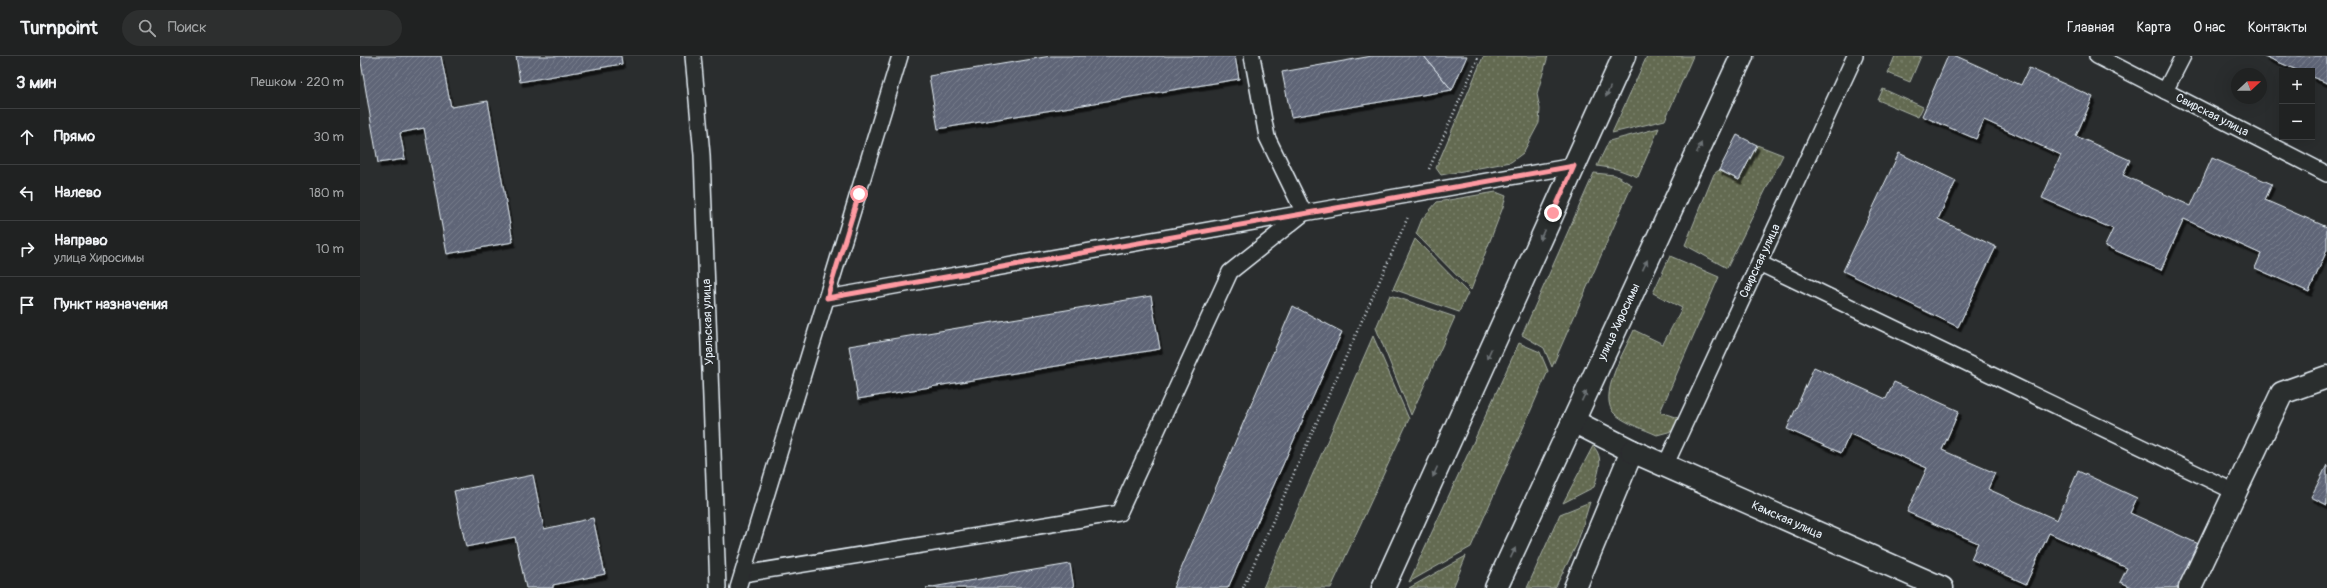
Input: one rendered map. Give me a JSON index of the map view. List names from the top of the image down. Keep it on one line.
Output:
{"streets":{"main road":["улица Хиросимы","Камская улица"],"lane":["Свирская улица","Уральская улица"]},"crossings":[["Свирская улица","Камская улица"],["улица Хиросимы","Камская улица"]],"north":"right","page":{"header":"Turnpoint","search":"Поиск","nav":["Главная","Карта","О нас","Контакты"],"heading":["3 мин","Пешком · 220 m"],"map_buttons":["+","−"],"list":[["Прямо","30 m"],["Налево","180 m"],["Направо","улица Хиросимы","10 m"],"Пункт назначения"]}}
